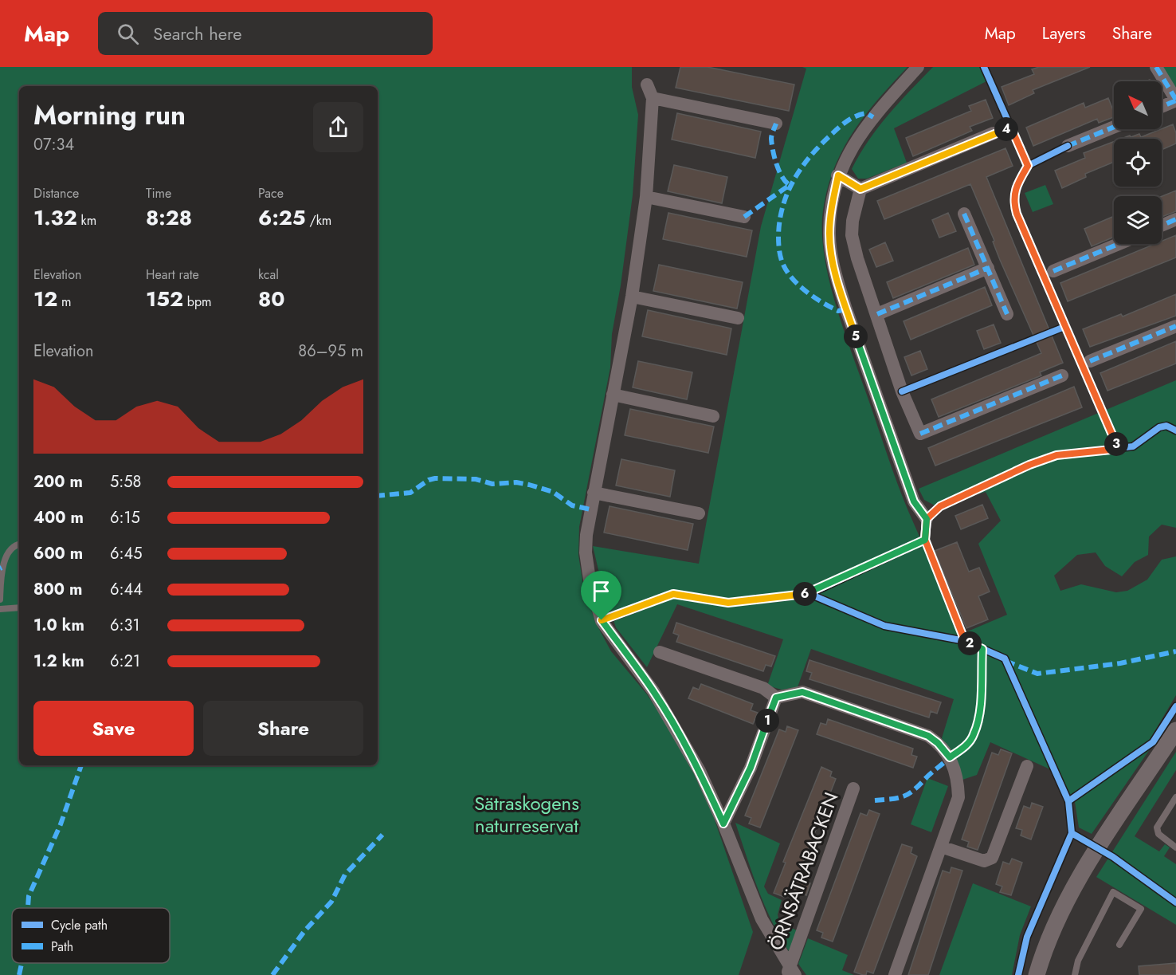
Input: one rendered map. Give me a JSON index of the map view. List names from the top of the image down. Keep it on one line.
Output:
{"streets":{"street":["ÖRNSÄTRABACKEN"]},"parks":["Sätraskogens naturreservat"],"legend":["Cycle path","Path"],"north":"top left","page":{"header":"Map","search":"Search here","nav":["Map","Layers","Share"],"heading":["Morning run","07:34"],"pins":["4","5","3","6","2","1"],"stats":[["Distance","1.32 km"],["Time","8:28"],["Pace","6:25 /km"],["Elevation","12 m"],["Heart rate","152 bpm"],["kcal","80"]],"chart":["Elevation","86–95 m"],"list":[{"name":"200 m","note":"5:58"},{"name":"400 m","note":"6:15"},{"name":"600 m","note":"6:45"},{"name":"800 m","note":"6:44"},{"name":"1.0 km","note":"6:31"},{"name":"1.2 km","note":"6:21"}],"buttons":["Save","Share"]}}
